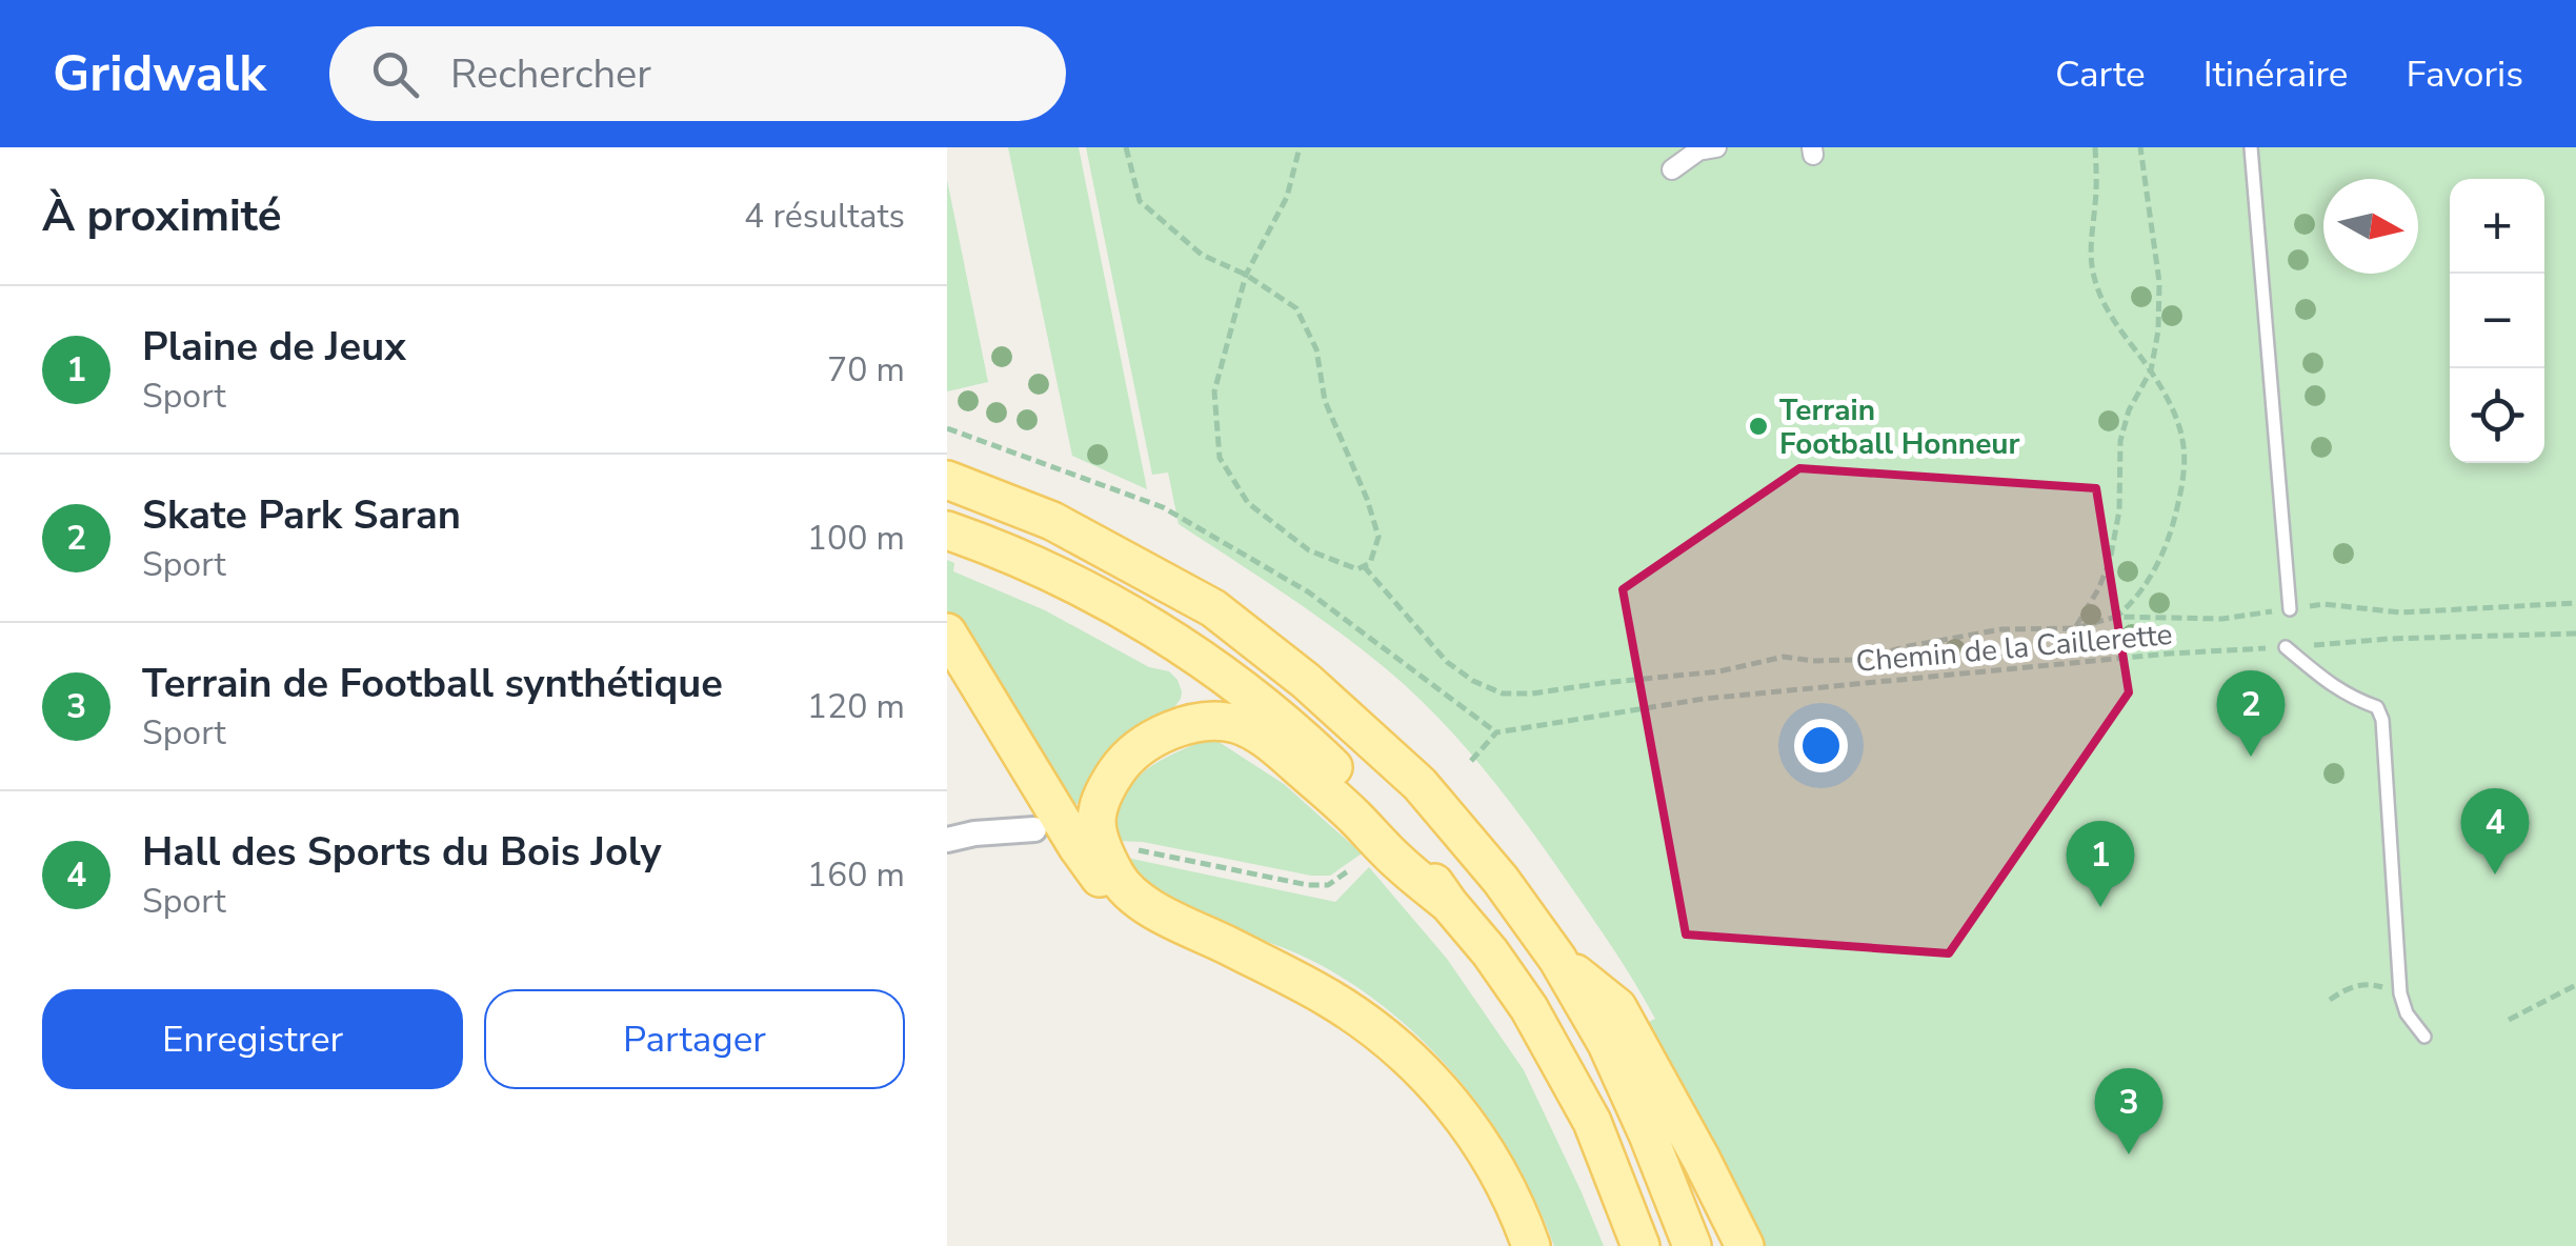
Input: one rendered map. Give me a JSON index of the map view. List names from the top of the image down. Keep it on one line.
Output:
{"streets":{"path":["Chemin de la Caillerette"]},"places":["Terrain Football Honneur"],"north":"right","page":{"header":"Gridwalk","search":"Rechercher","nav":["Carte","Itinéraire","Favoris"],"heading":["À proximité","4 résultats"],"map_buttons":["+","−"],"list":[{"mark":"1","name":"Plaine de Jeux","note":"Sport","value":"70 m"},{"mark":"2","name":"Skate Park Saran","note":"Sport","value":"100 m"},{"mark":"3","name":"Terrain de Football synthétique","note":"Sport","value":"120 m"},{"mark":"4","name":"Hall des Sports du Bois Joly","note":"Sport","value":"160 m"}],"pins":["2","4","1","3"],"buttons":["Enregistrer","Partager"]}}
